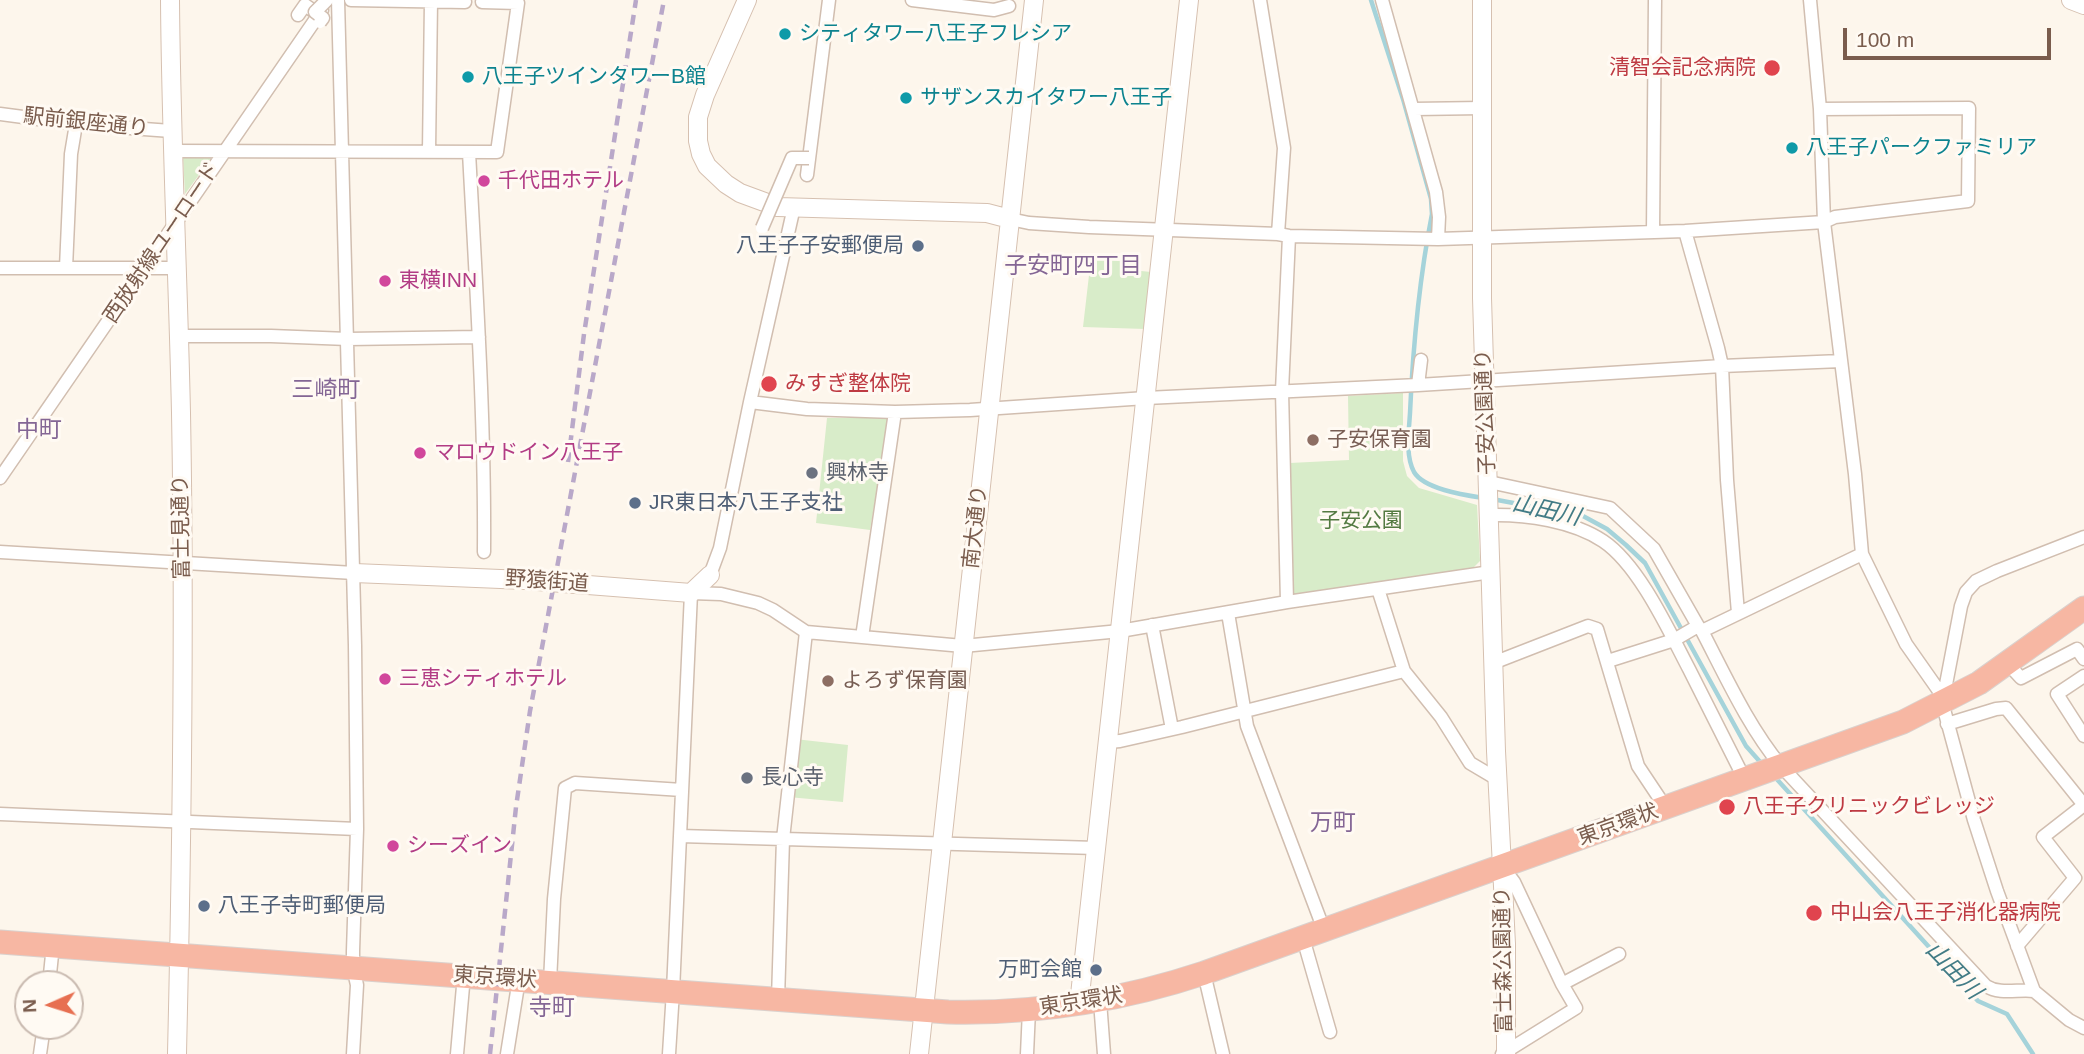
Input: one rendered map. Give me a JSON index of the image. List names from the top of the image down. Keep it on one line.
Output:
{"streets":{"highway":["東京環状"],"street":["駅前銀座通り","西放射線ユーロード","子安公園通り","富士見通り","南大通り","野猿街道","富士森公園通り"]},"crossings":[["駅前銀座通り","富士見通り"],["西放射線ユーロード","富士見通り"],["子安公園通り","東京環状"],["子安公園通り","富士森公園通り"],["富士見通り","野猿街道"],["富士見通り","東京環状"],["南大通り","東京環状"],["東京環状","富士森公園通り"]],"districts":["子安町四丁目","三崎町","中町","万町","寺町"],"water":["山田川"],"parks":["子安公園"],"places":["シティタワー八王子フレシア","清智会記念病院","八王子ツインタワーB館","サザンスカイタワー八王子","八王子パークファミリア","千代田ホテル","八王子子安郵便局","東横INN","みすぎ整体院","子安保育園","マロウドイン八王子","興林寺","JR東日本八王子支社","三恵シティホテル","よろず保育園","長心寺","八王子クリニックビレッジ","シーズイン","八王子寺町郵便局","中山会八王子消化器病院","万町会館"],"scale_bar":"100 m","north":"left"}
